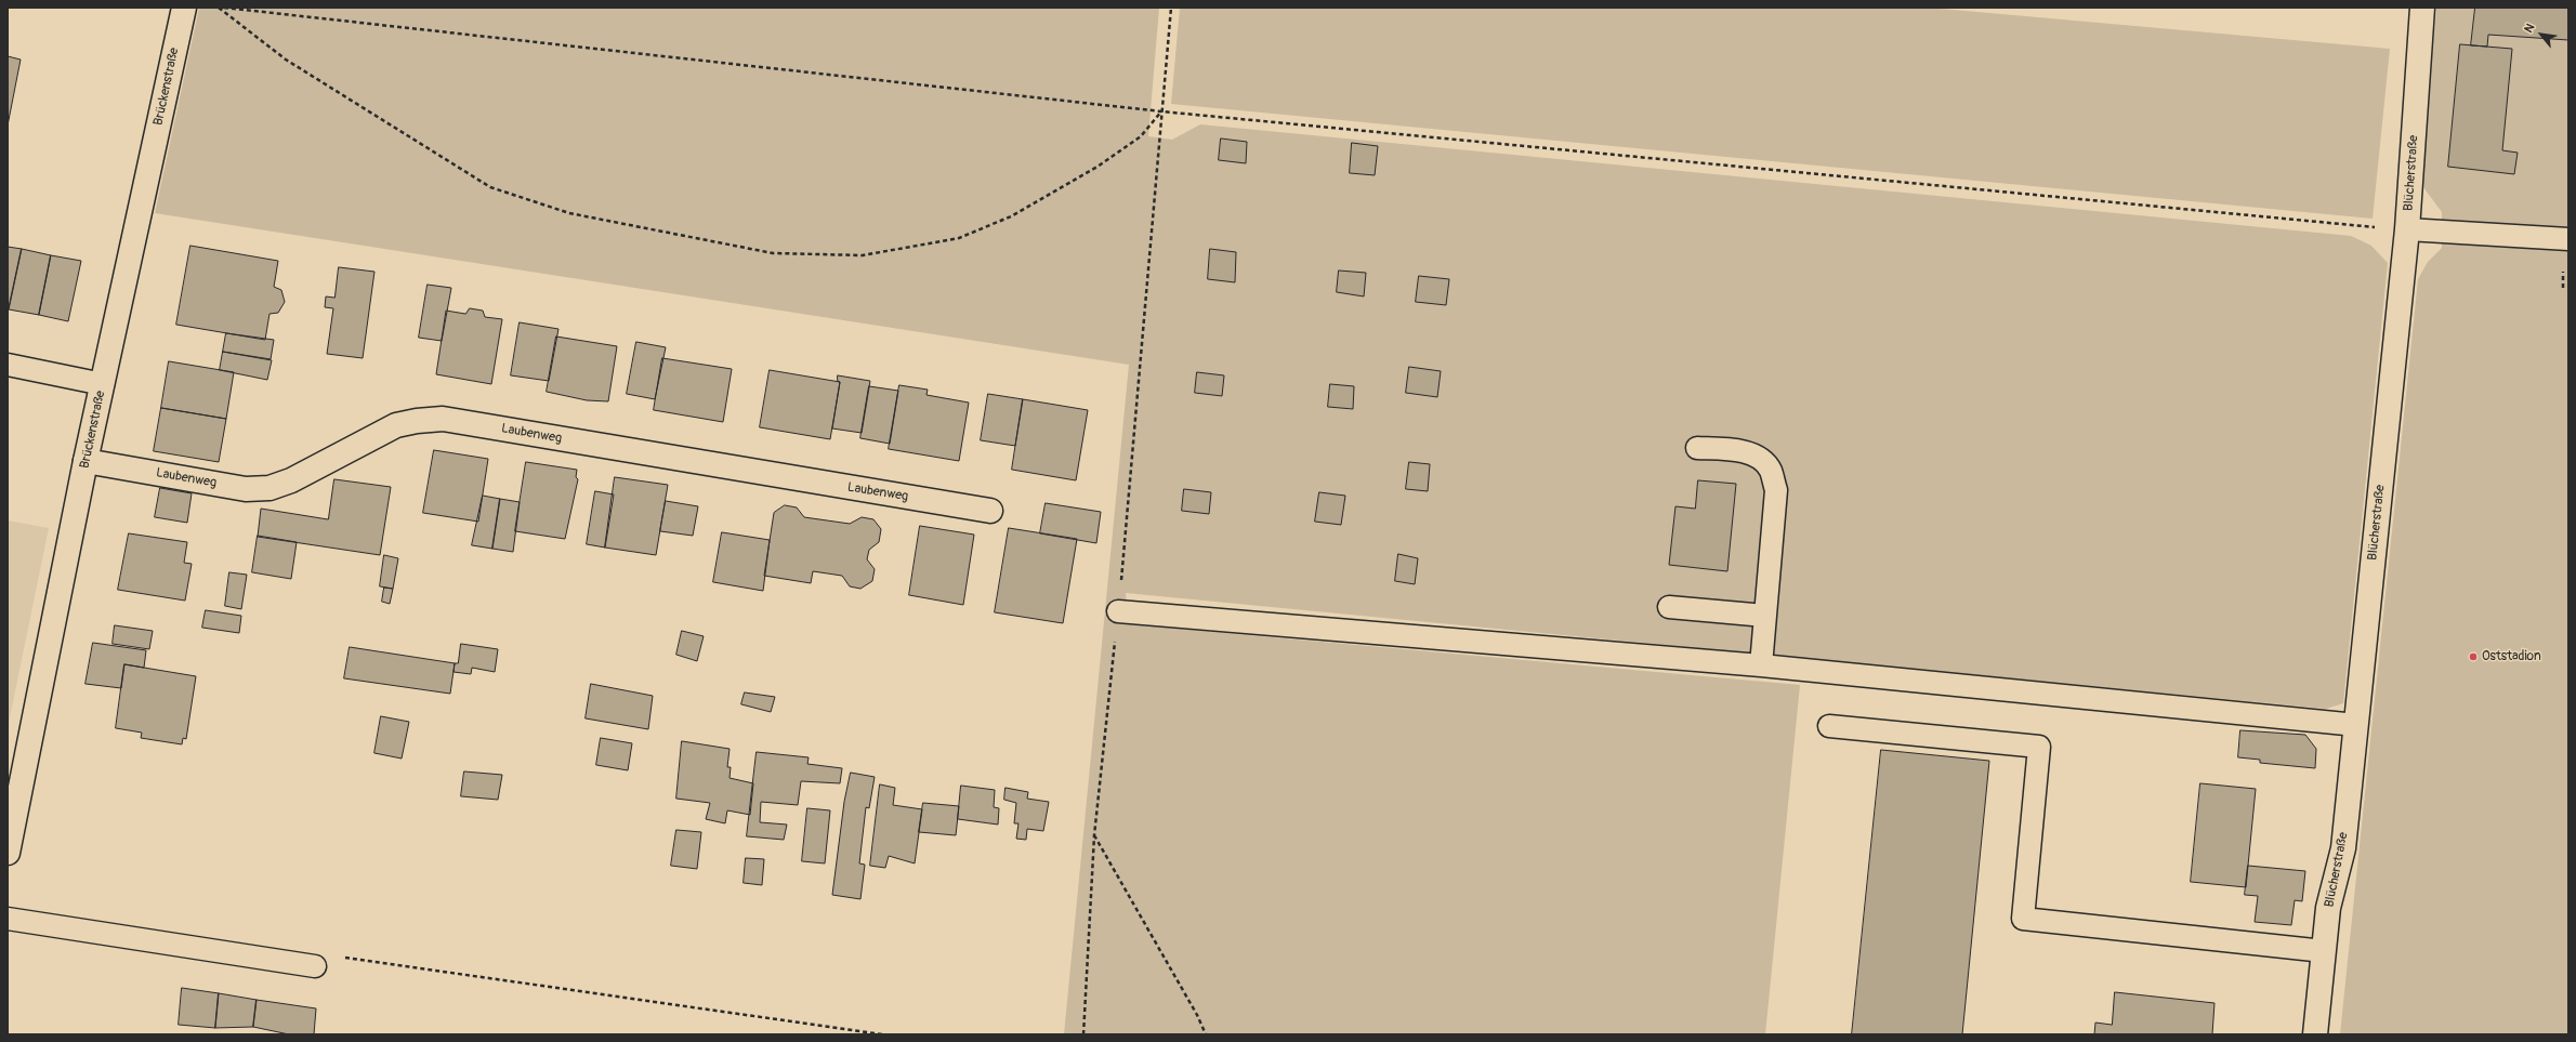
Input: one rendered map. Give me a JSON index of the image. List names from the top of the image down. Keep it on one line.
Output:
{"streets":{"street":["Brückenstraße","Blücherstraße","Laubenweg"]},"crossings":[["Brückenstraße","Laubenweg"]],"places":["Oststadion"],"north":"top left"}
